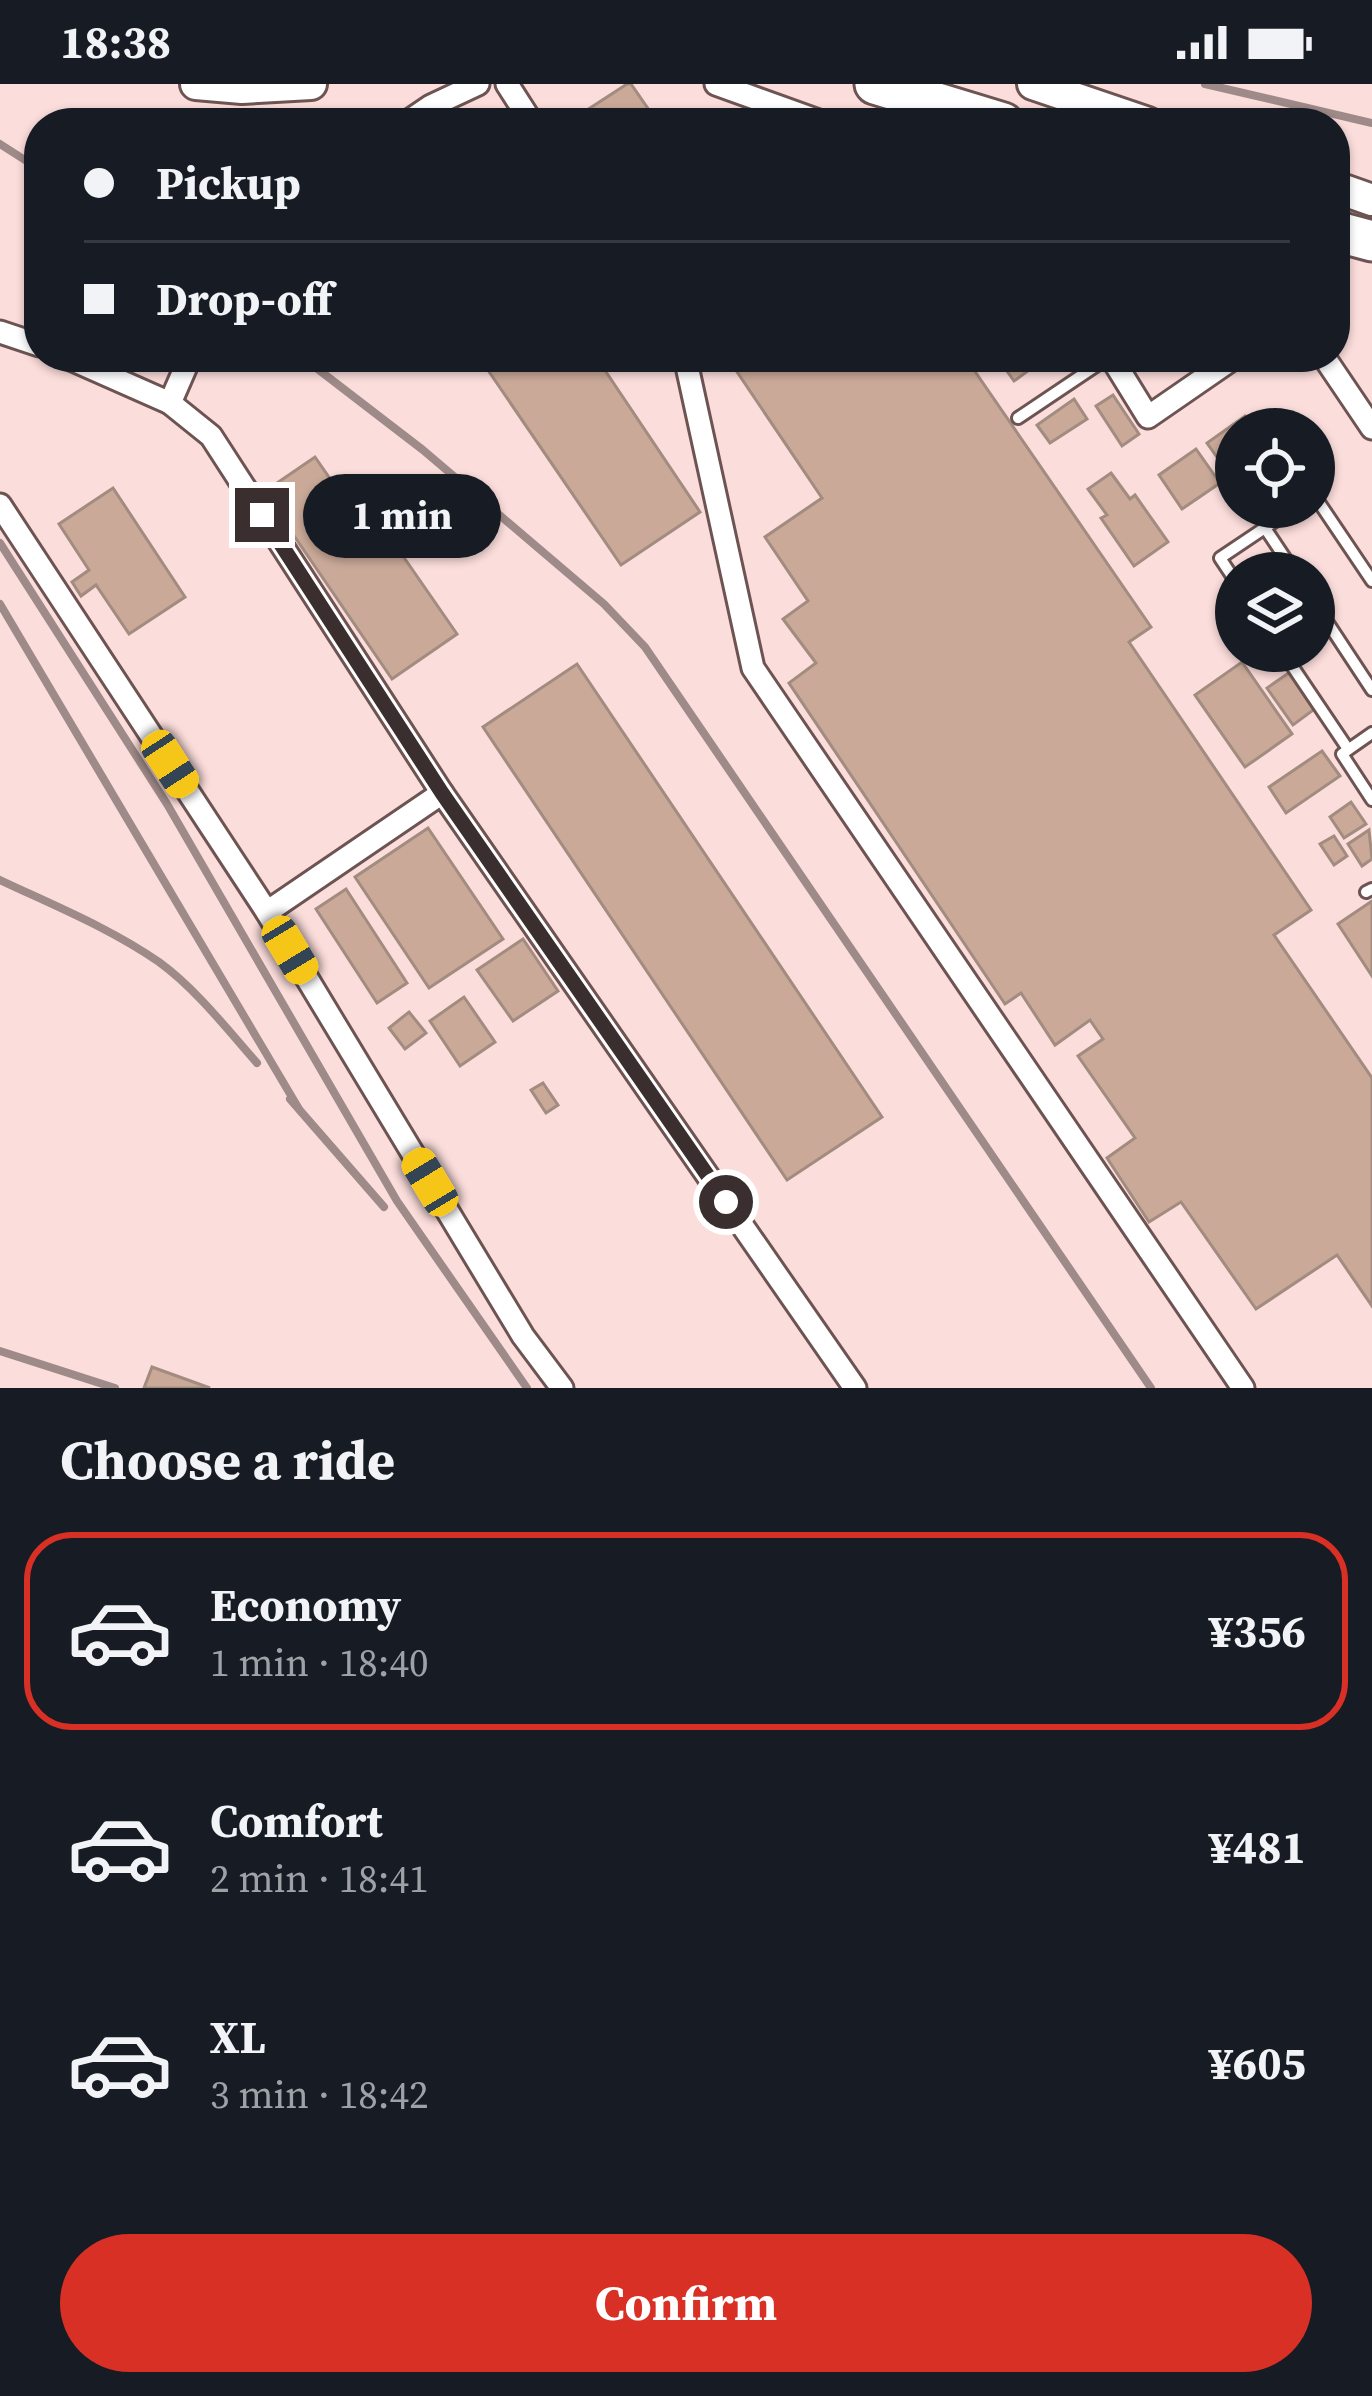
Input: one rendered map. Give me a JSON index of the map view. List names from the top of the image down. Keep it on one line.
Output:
{"page":{"status":"18:38","banner":["Pickup","Drop-off"],"bubble":"1 min","heading":"Choose a ride","list":[{"name":"Economy","note":"1 min · 18:40","value":"¥356"},{"name":"Comfort","note":"2 min · 18:41","value":"¥481"},{"name":"XL","note":"3 min · 18:42","value":"¥605"}],"buttons":"Confirm"}}
